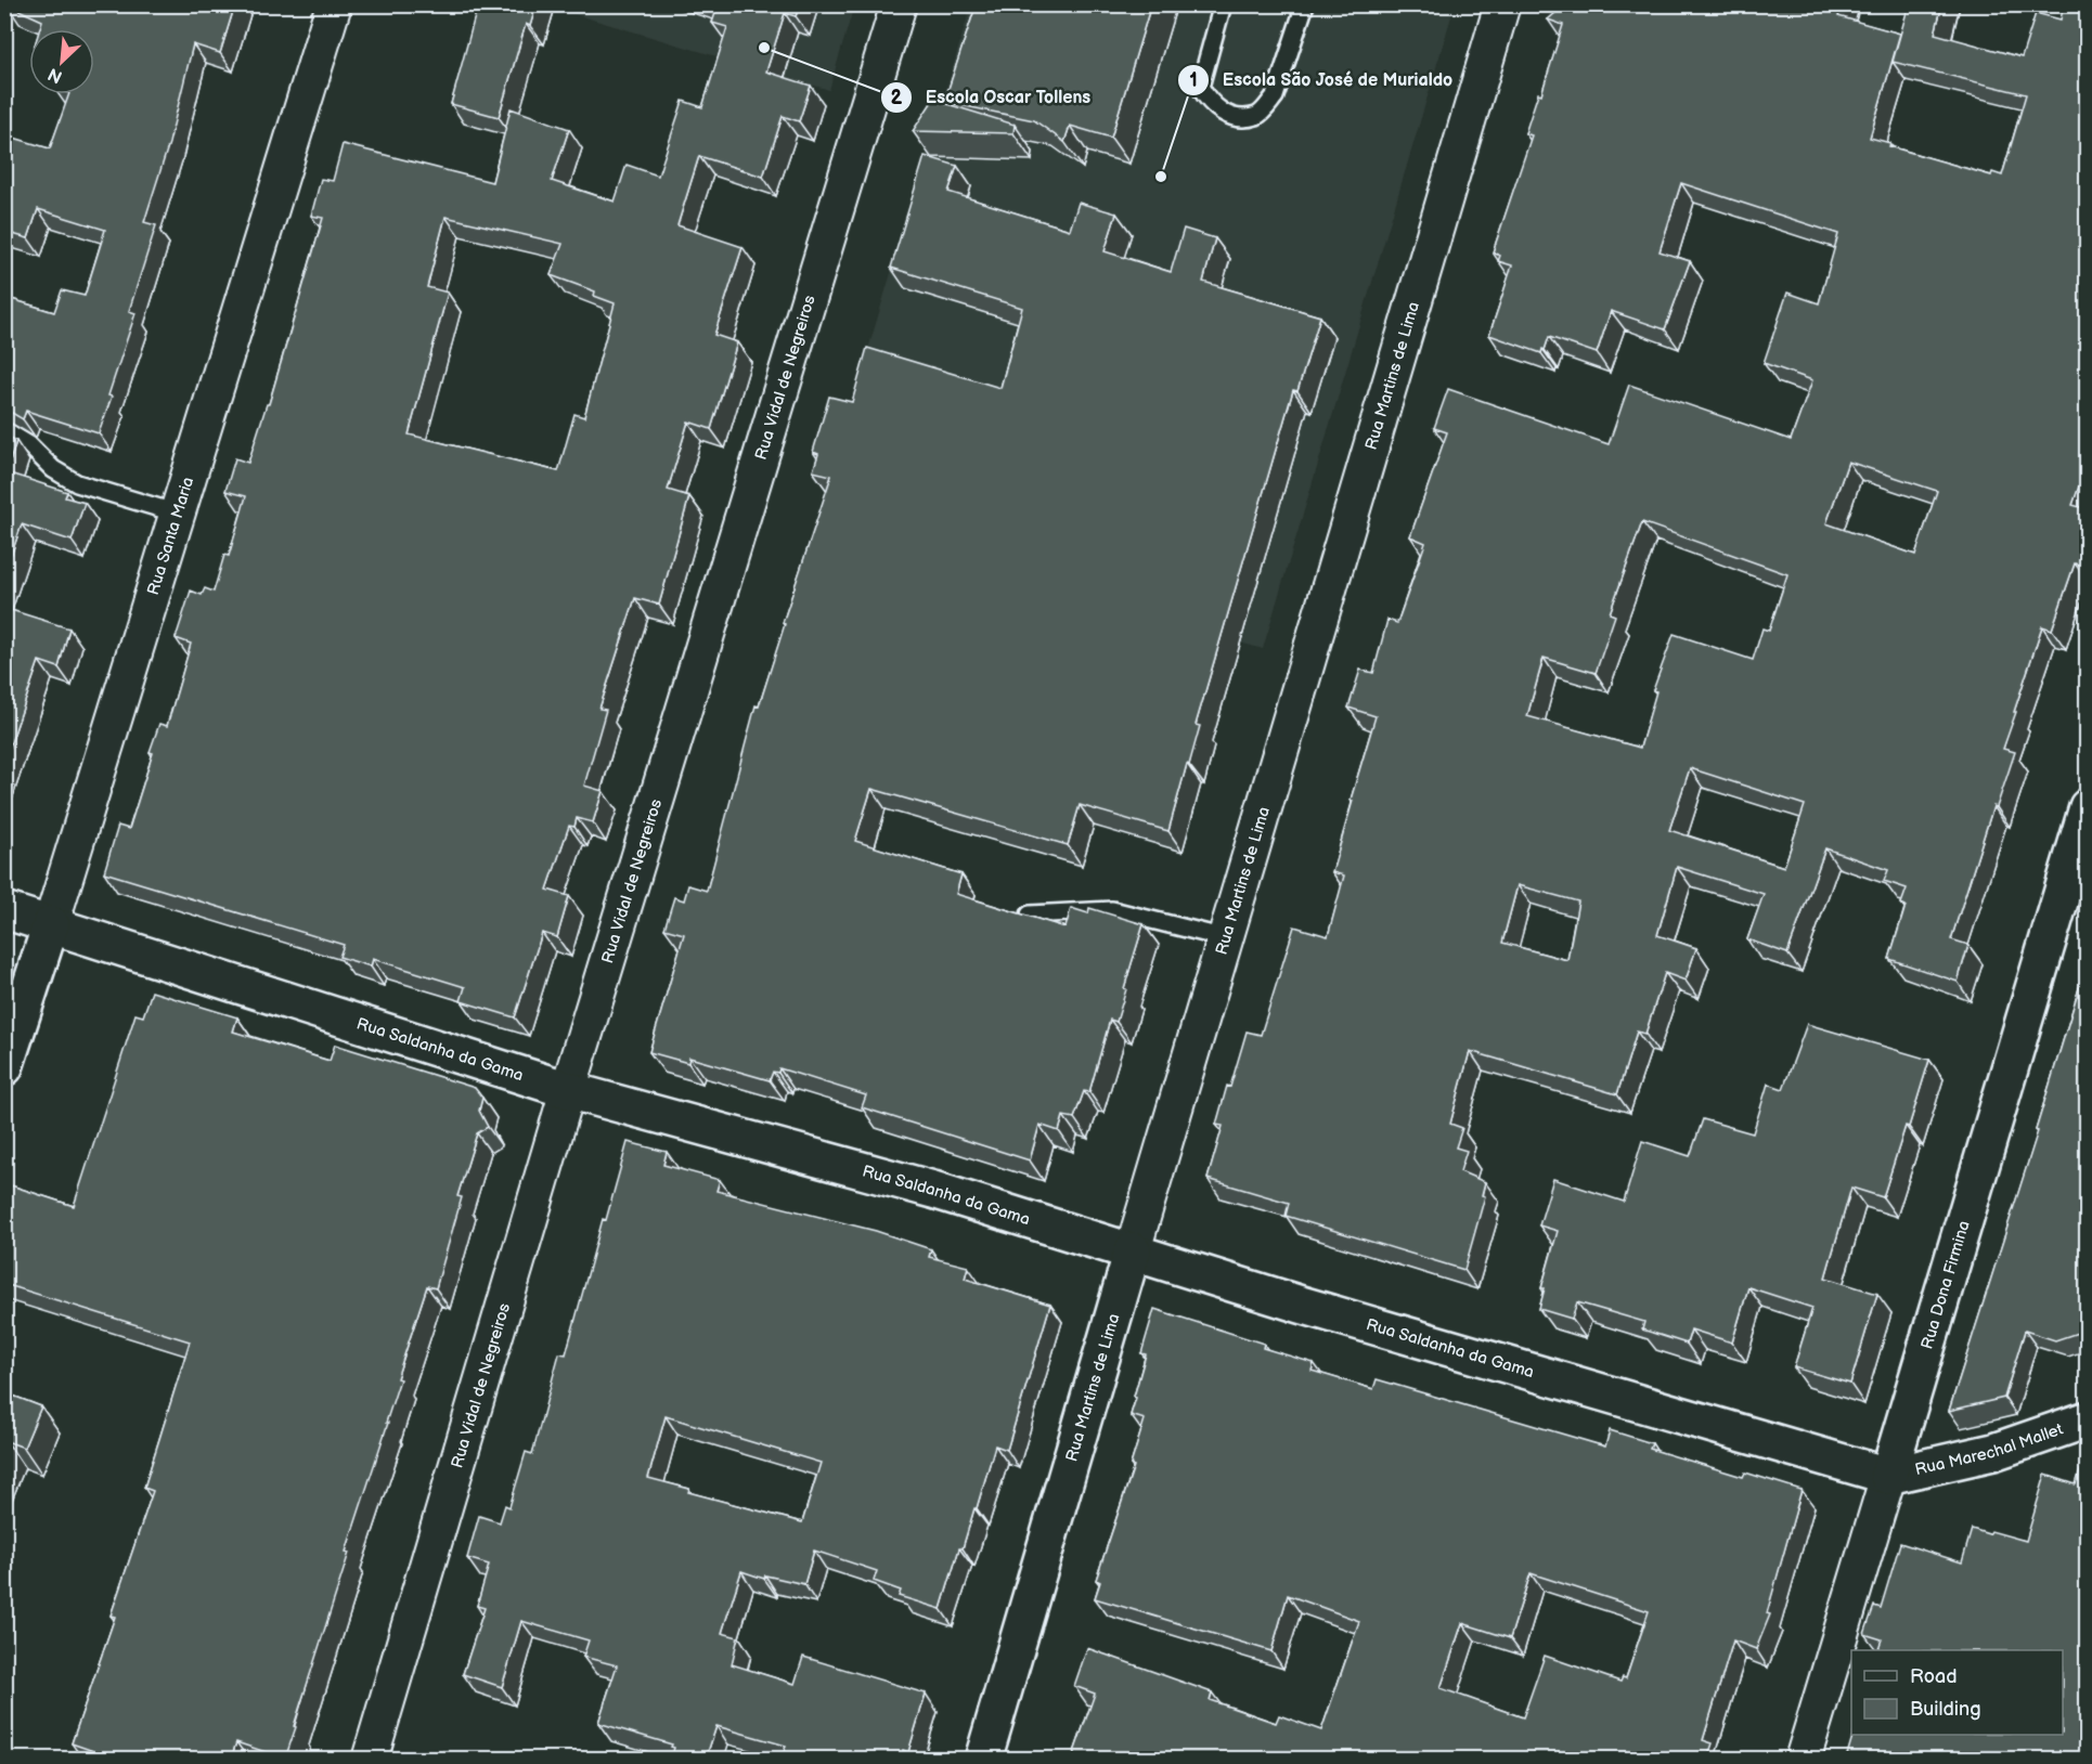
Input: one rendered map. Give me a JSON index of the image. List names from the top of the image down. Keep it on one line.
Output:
{"streets":{"street":["Rua Vidal de Negreiros","Rua Martins de Lima","Rua Santa Maria","Rua Saldanha da Gama","Rua Dona Firmina","Rua Marechal Mallet"]},"crossings":[["Rua Vidal de Negreiros","Rua Saldanha da Gama"],["Rua Martins de Lima","Rua Saldanha da Gama"],["Rua Santa Maria","Rua Saldanha da Gama"],["Rua Saldanha da Gama","Rua Dona Firmina"],["Rua Saldanha da Gama","Rua Marechal Mallet"],["Rua Dona Firmina","Rua Marechal Mallet"]],"places":["Escola Oscar Tollens","Escola São José de Murialdo"],"legend":["Road","Building"],"north":"bottom left"}
